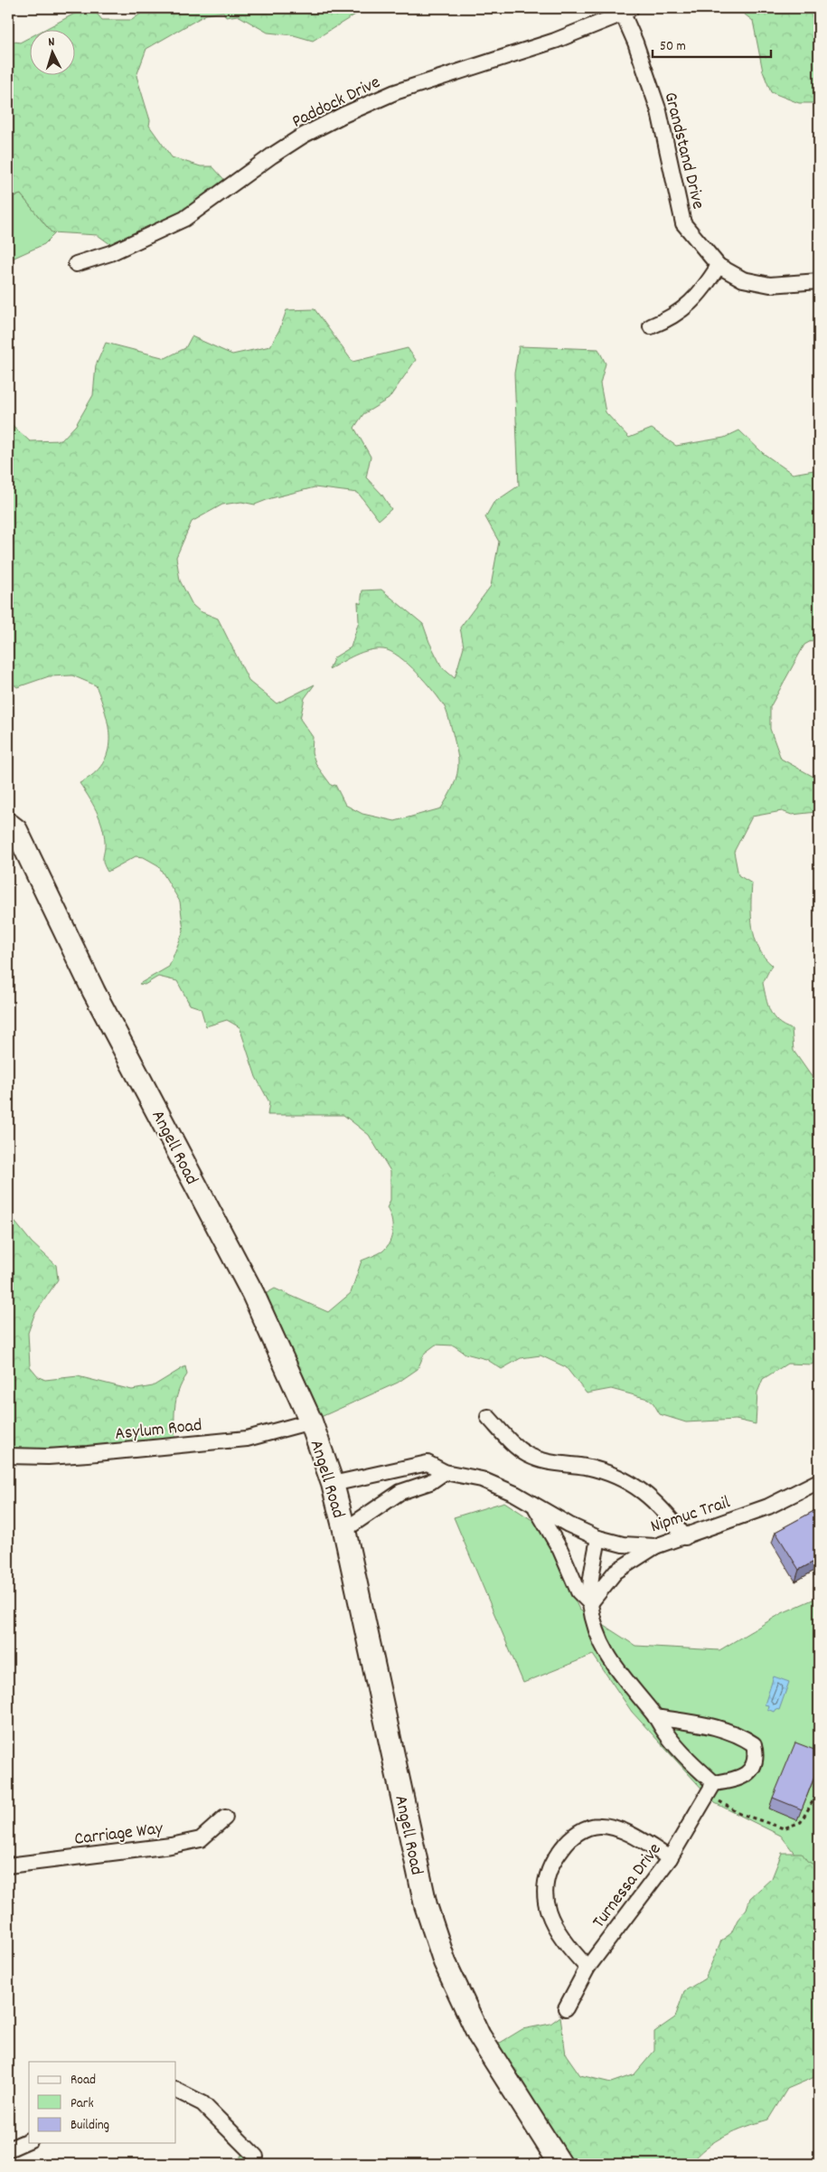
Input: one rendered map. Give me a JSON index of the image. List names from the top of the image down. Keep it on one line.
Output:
{"streets":{"street":["Paddock Drive","Grandstand Drive","Angell Road","Asylum Road","Nipmuc Trail","Carriage Way","Turnessa Drive"]},"crossings":[["Paddock Drive","Grandstand Drive"],["Angell Road","Asylum Road"],["Angell Road","Nipmuc Trail"]],"legend":["Road","Park","Building"],"scale_bar":"50 m","north":"top"}
